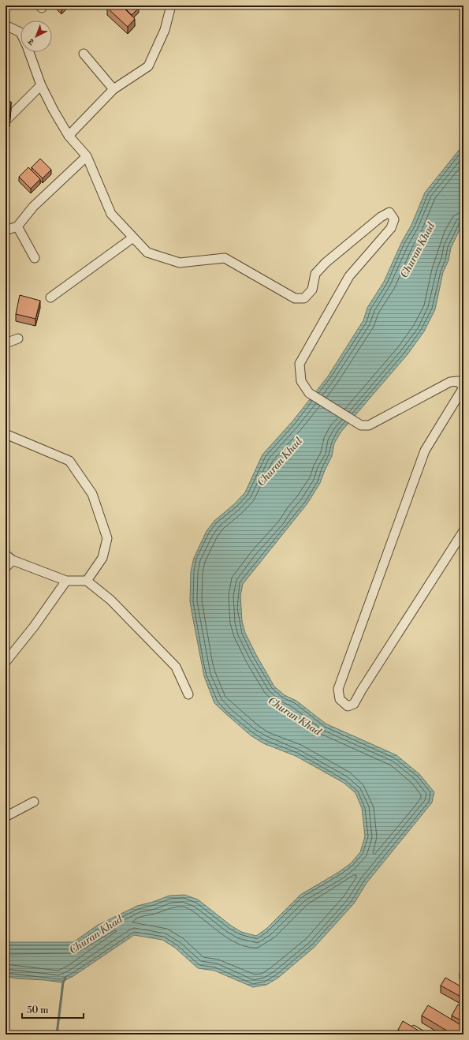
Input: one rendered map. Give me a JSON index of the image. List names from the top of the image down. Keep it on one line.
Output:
{"water":["Churan Khad"],"scale_bar":"50 m","north":"bottom left"}
